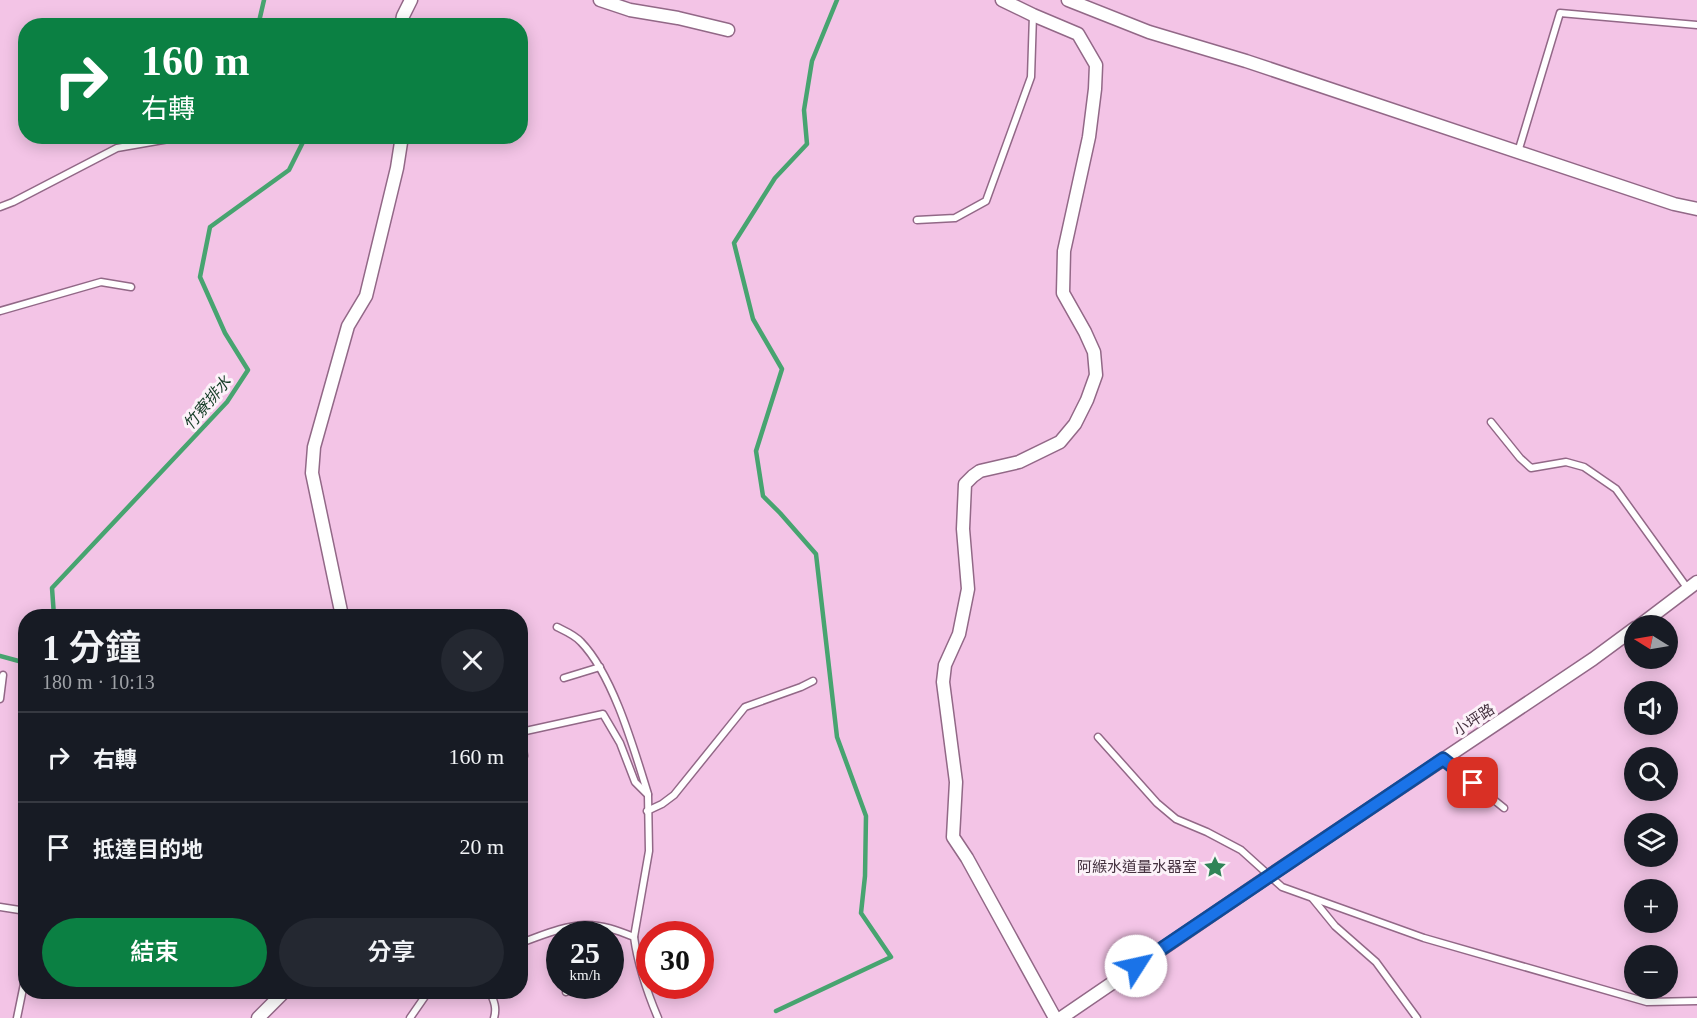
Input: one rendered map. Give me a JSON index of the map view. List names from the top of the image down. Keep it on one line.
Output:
{"streets":{"street":["小坪路"]},"water":["竹寮排水"],"places":{"place":["阿緱水道量水器室"]},"north":"left","page":{"turn":["160 m","右轉"],"heading":["1 分鐘","180 m · 10:13"],"map_buttons":["+","−"],"list":[{"name":"右轉","value":"160 m"},{"name":"抵達目的地","value":"20 m"}],"buttons":["結束","分享"],"speed":"25 km/h","limit":"30"}}
